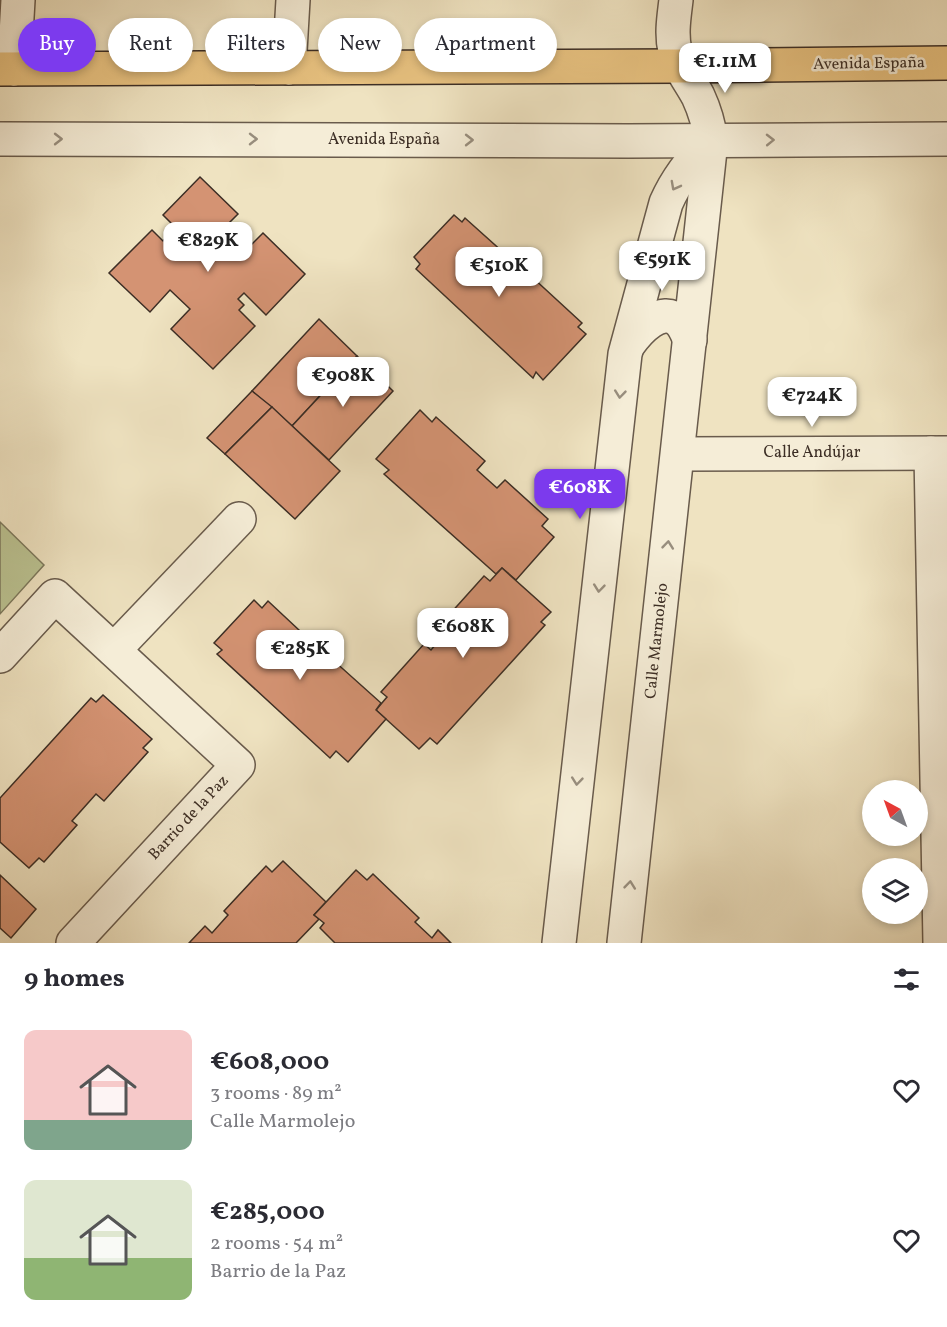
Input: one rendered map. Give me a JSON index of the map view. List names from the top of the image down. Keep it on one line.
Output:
{"streets":{"main road":["Avenida España"],"street":["Calle Andújar","Calle Marmolejo","Barrio de la Paz"]},"crossings":[["Avenida España","Calle Marmolejo"],["Calle Andújar","Calle Marmolejo"]],"north":"top left","page":{"chip":["Buy","Rent","Filters","New","Apartment"],"price":["€1.11M","€829K","€591K","€510K","€908K","€724K","€608K","€608K","€285K"],"heading":"9 homes","list":[{"name":"€608,000","note":"3 rooms · 89 m² · Calle Marmolejo"},{"name":"€285,000","note":"2 rooms · 54 m² · Barrio de la Paz"}]}}
